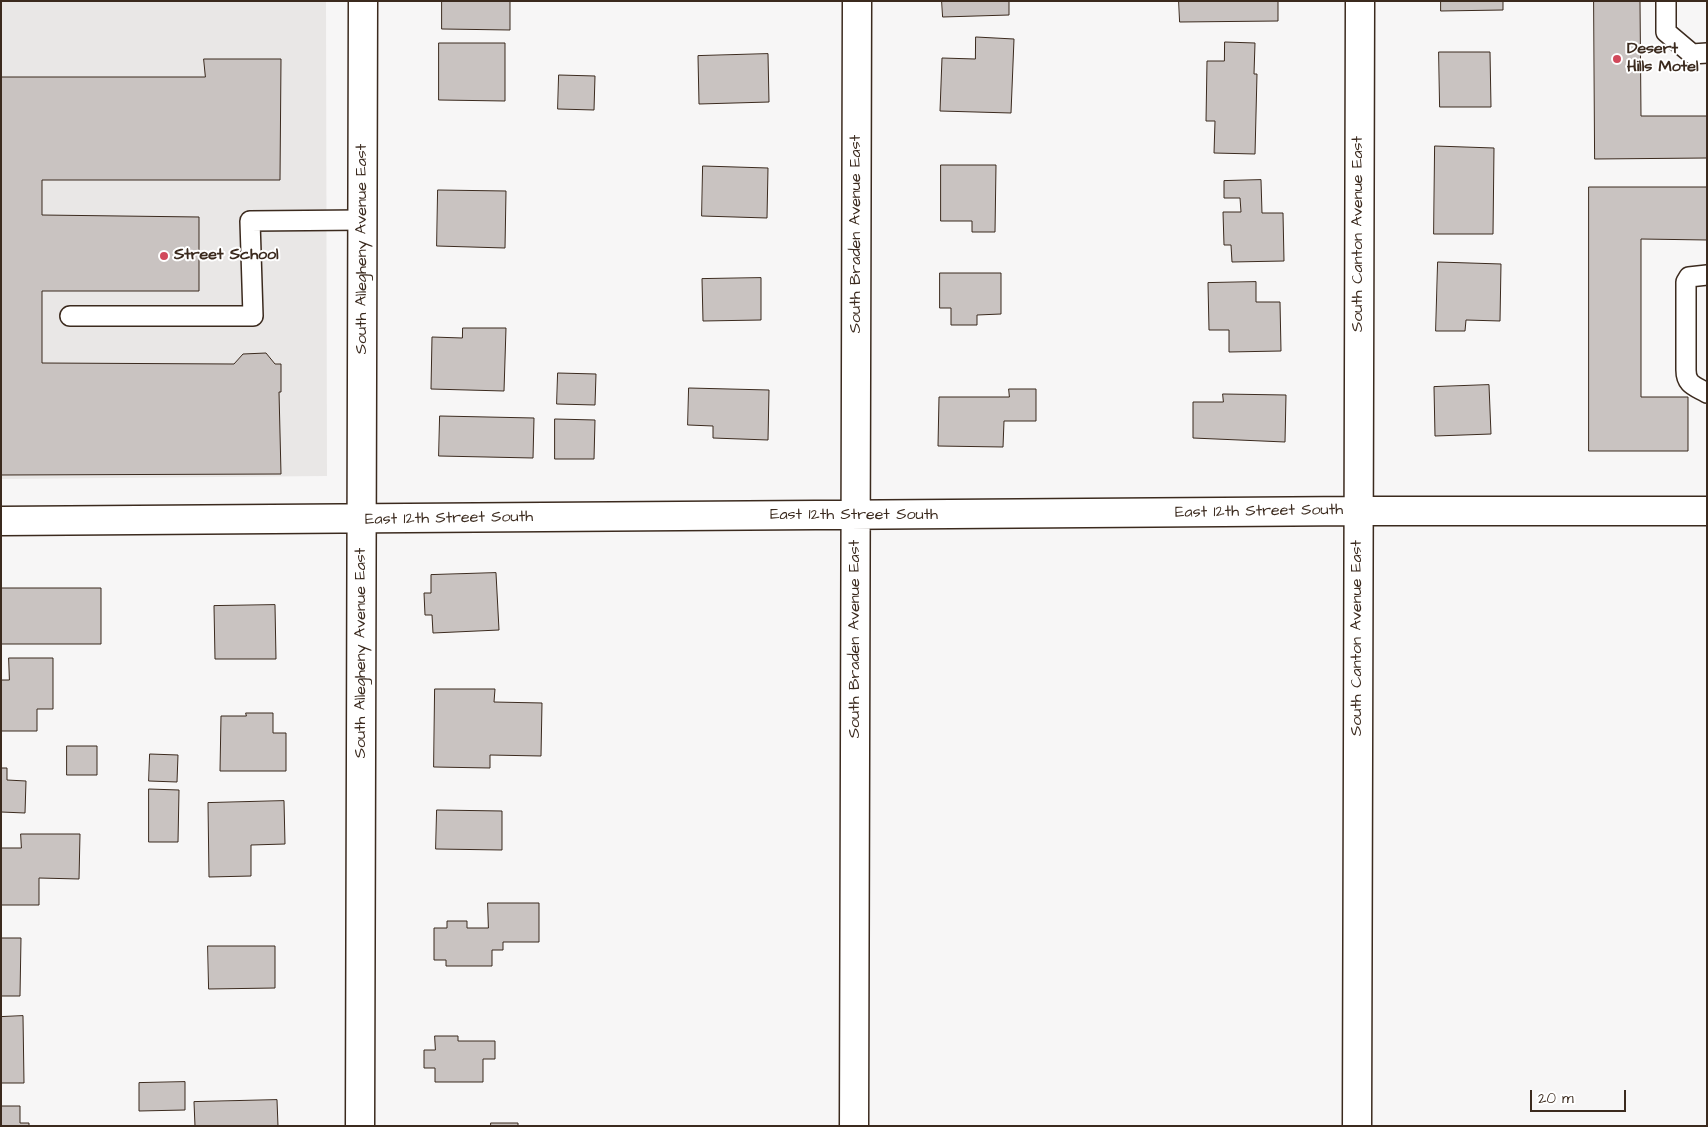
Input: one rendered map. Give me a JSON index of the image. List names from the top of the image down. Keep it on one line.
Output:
{"streets":{"street":["South Braden Avenue East","South Canton Avenue East","South Allegheny Avenue East","East 12th Street South"]},"crossings":[["South Braden Avenue East","East 12th Street South"],["South Canton Avenue East","East 12th Street South"],["South Allegheny Avenue East","East 12th Street South"]],"places":["Desert Hills Motel","Street School"],"scale_bar":"20 m"}
